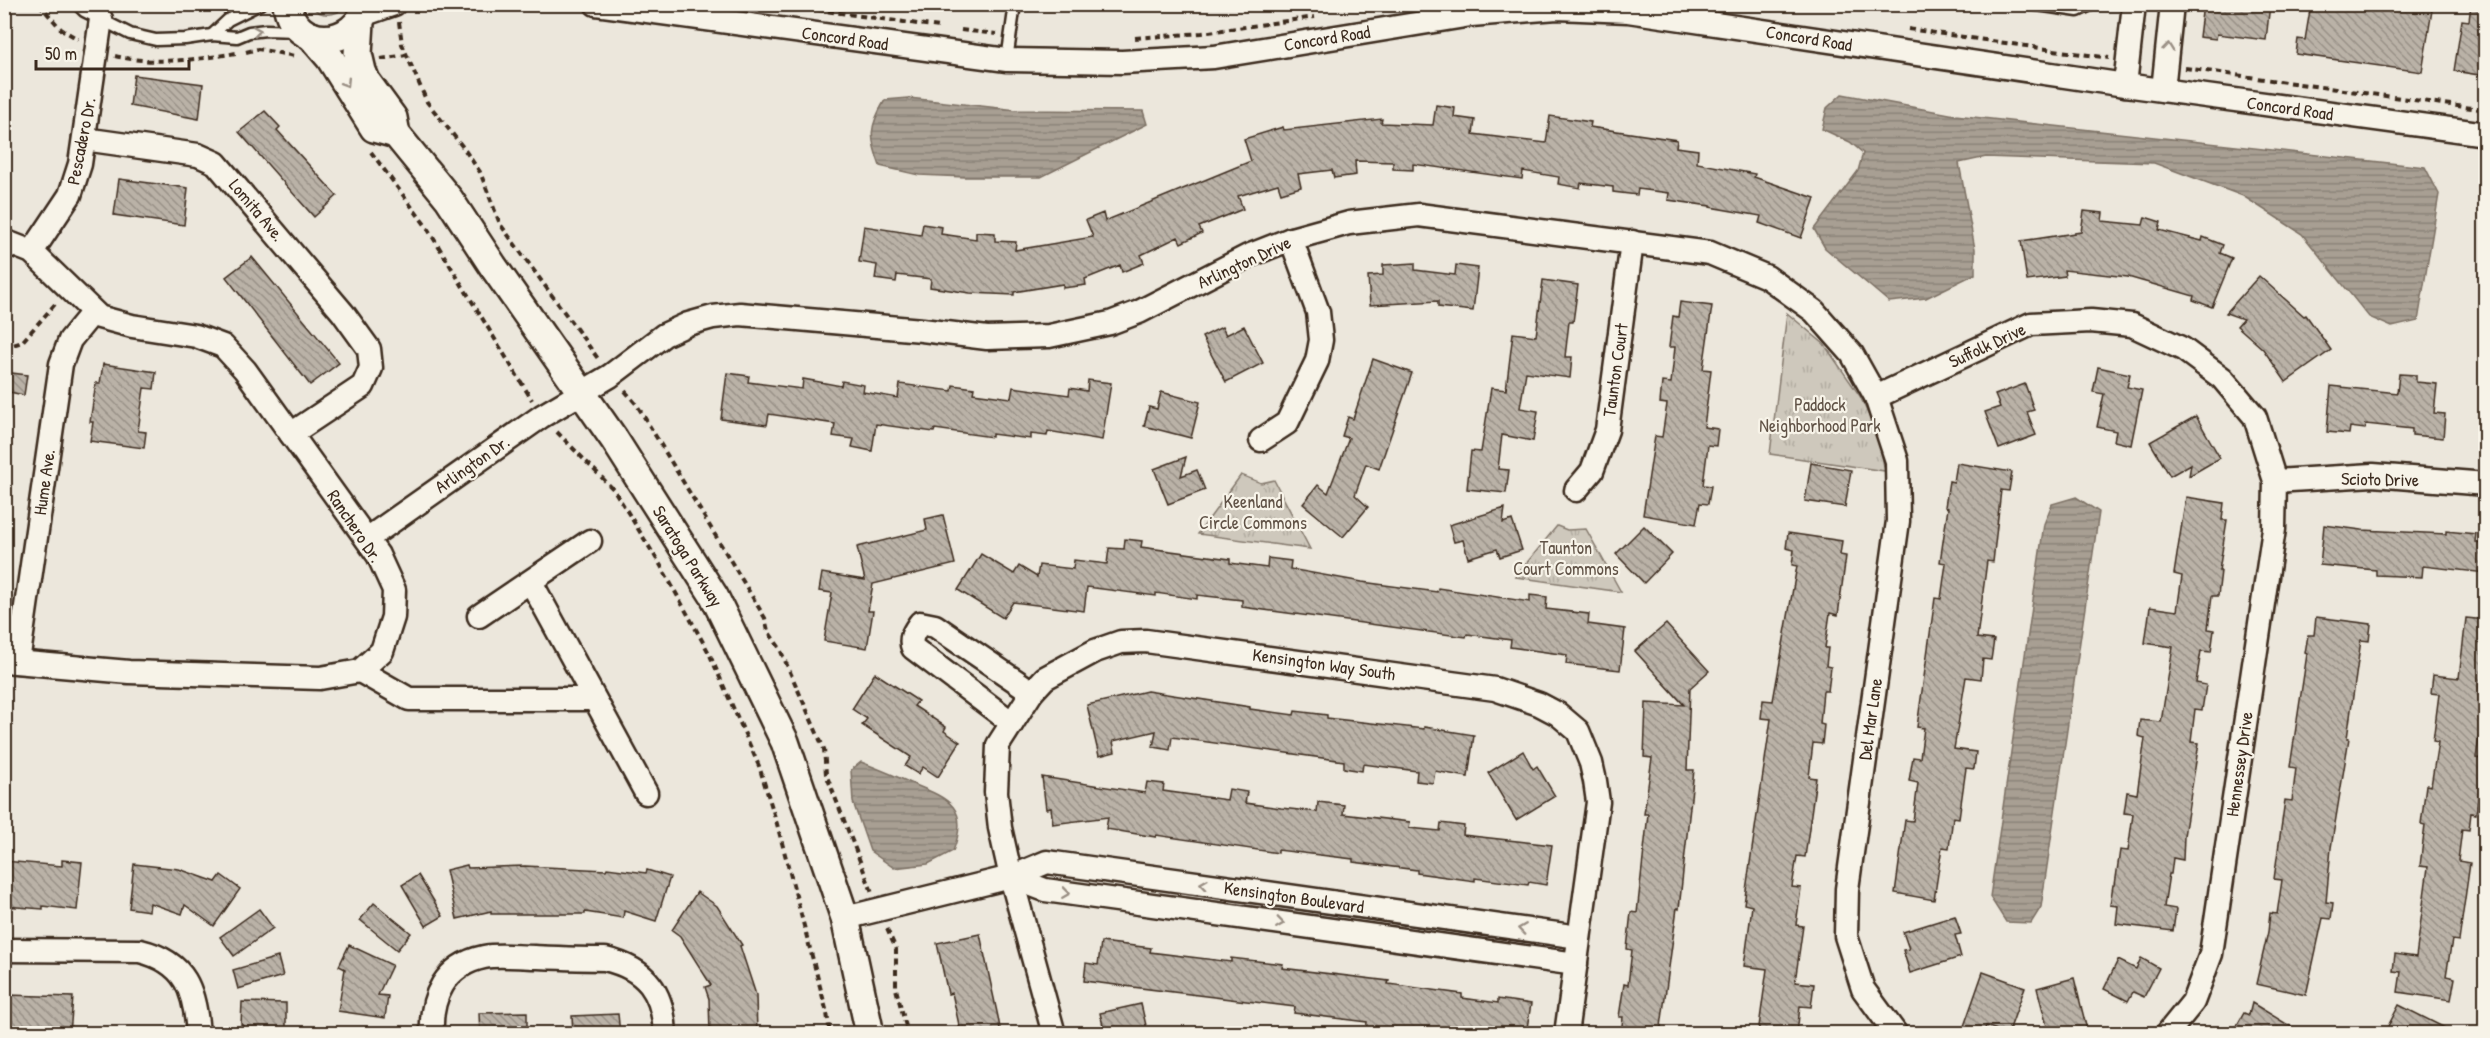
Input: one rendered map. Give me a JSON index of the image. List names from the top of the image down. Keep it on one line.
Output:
{"streets":{"street":["Concord Road","Pescadero Dr.","Lomita Ave.","Arlington Drive","Suffolk Drive","Taunton Court","Arlington Dr.","Scioto Drive","Hume Ave.","Ranchero Dr.","Saratoga Parkway","Kensington Way South","Del Mar Lane","Hennessey Drive","Kensington Boulevard"]},"crossings":[["Pescadero Dr.","Lomita Ave."],["Pescadero Dr.","Ranchero Dr."],["Lomita Ave.","Ranchero Dr."],["Arlington Drive","Suffolk Drive"],["Arlington Drive","Taunton Court"],["Arlington Drive","Arlington Dr."],["Arlington Drive","Saratoga Parkway"],["Arlington Drive","Del Mar Lane"],["Suffolk Drive","Scioto Drive"],["Suffolk Drive","Del Mar Lane"],["Suffolk Drive","Hennessey Drive"],["Arlington Dr.","Ranchero Dr."],["Arlington Dr.","Saratoga Parkway"],["Scioto Drive","Hennessey Drive"],["Hume Ave.","Ranchero Dr."],["Saratoga Parkway","Kensington Boulevard"],["Kensington Way South","Kensington Boulevard"]],"parks":["Paddock Neighborhood Park","Keenland Circle Commons","Taunton Court Commons"],"scale_bar":"50 m"}
